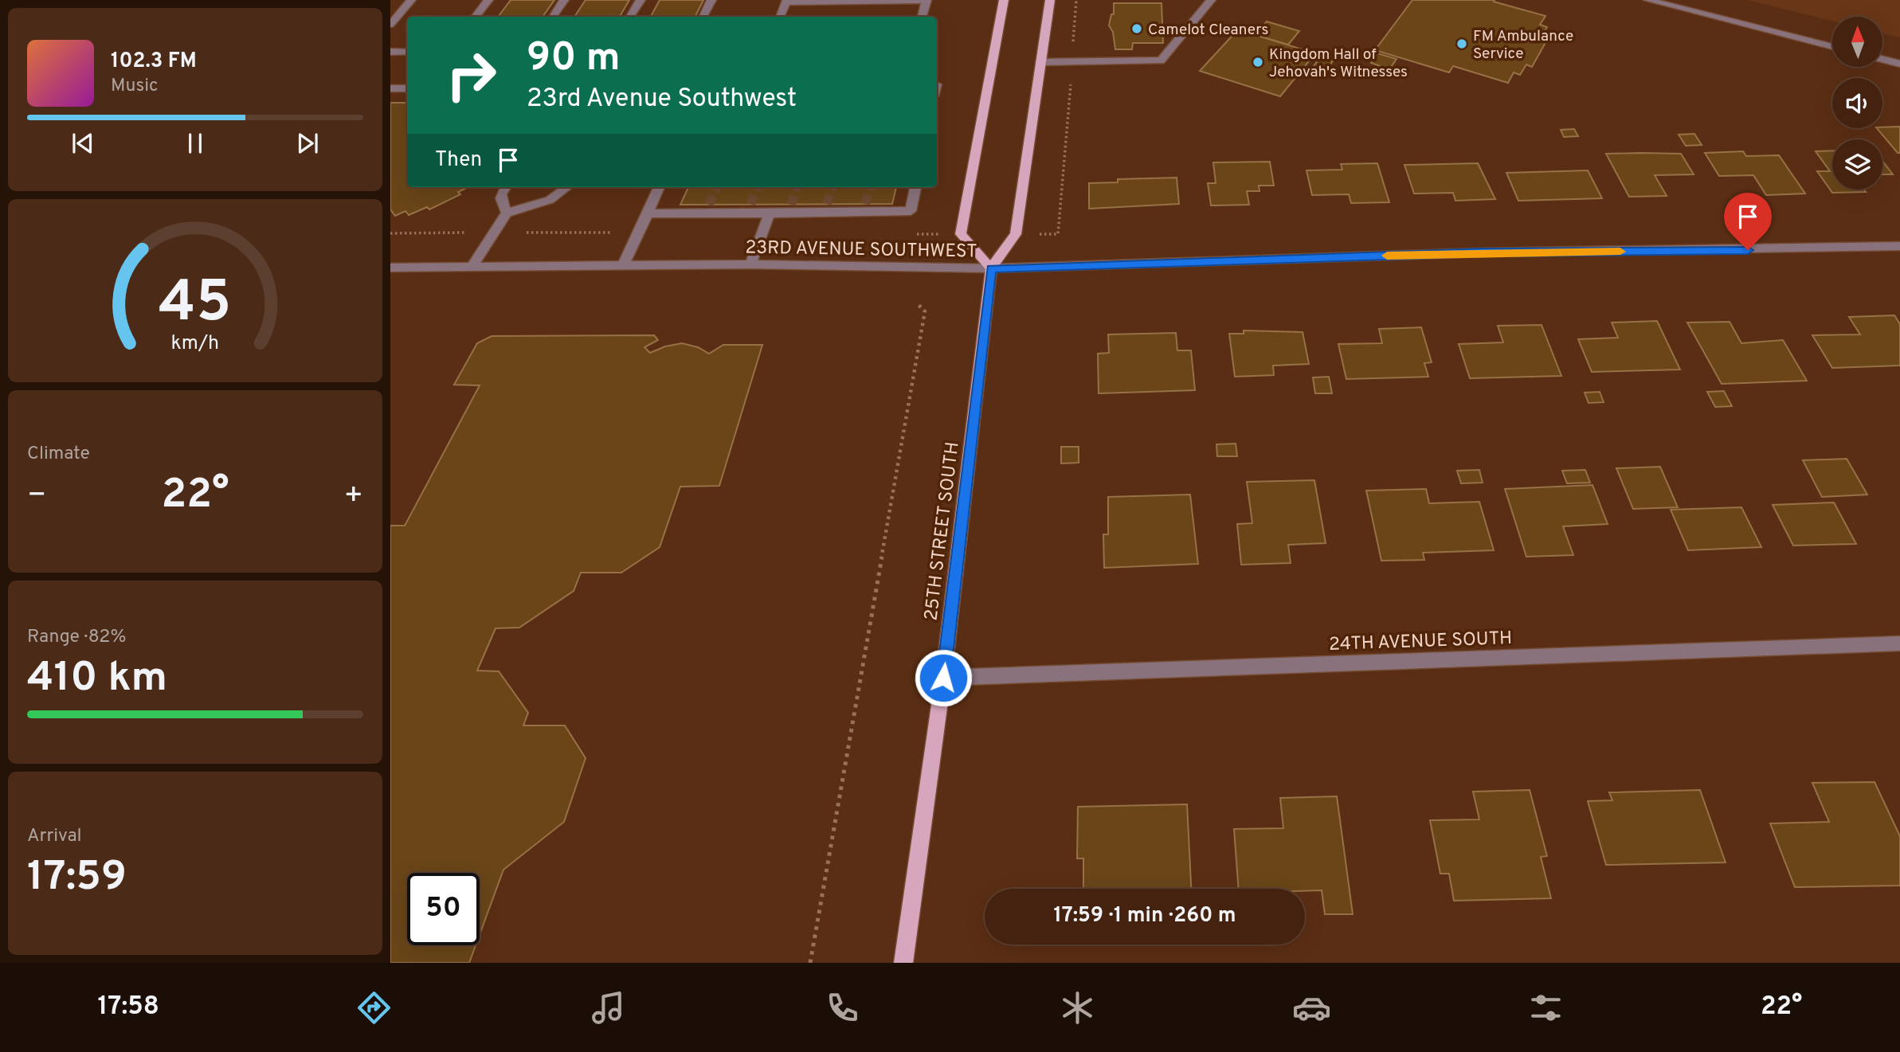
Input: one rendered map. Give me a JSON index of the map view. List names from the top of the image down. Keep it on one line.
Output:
{"streets":{"main road":["25TH STREET SOUTH"],"street":["23RD AVENUE SOUTHWEST","24TH AVENUE SOUTH"]},"crossings":[["23RD AVENUE SOUTHWEST","25TH STREET SOUTH"],["25TH STREET SOUTH","24TH AVENUE SOUTH"]],"places":["Camelot Cleaners","FM Ambulance Service","Kingdom Hall of Jehovah's Witnesses"],"north":"top","page":{"turn":["90 m","23rd Avenue Southwest"],"song":["102.3 FM","Music"],"then":"Then","tile":["Climate",["Range · 82%","410 km"],["Arrival","17:59"]],"heat":["−","22°","+"],"limit":"50","trip":"17:59 · 1 min · 260 m","tabs":["17:58","22°"],"gauge":["45","km/h"]}}
